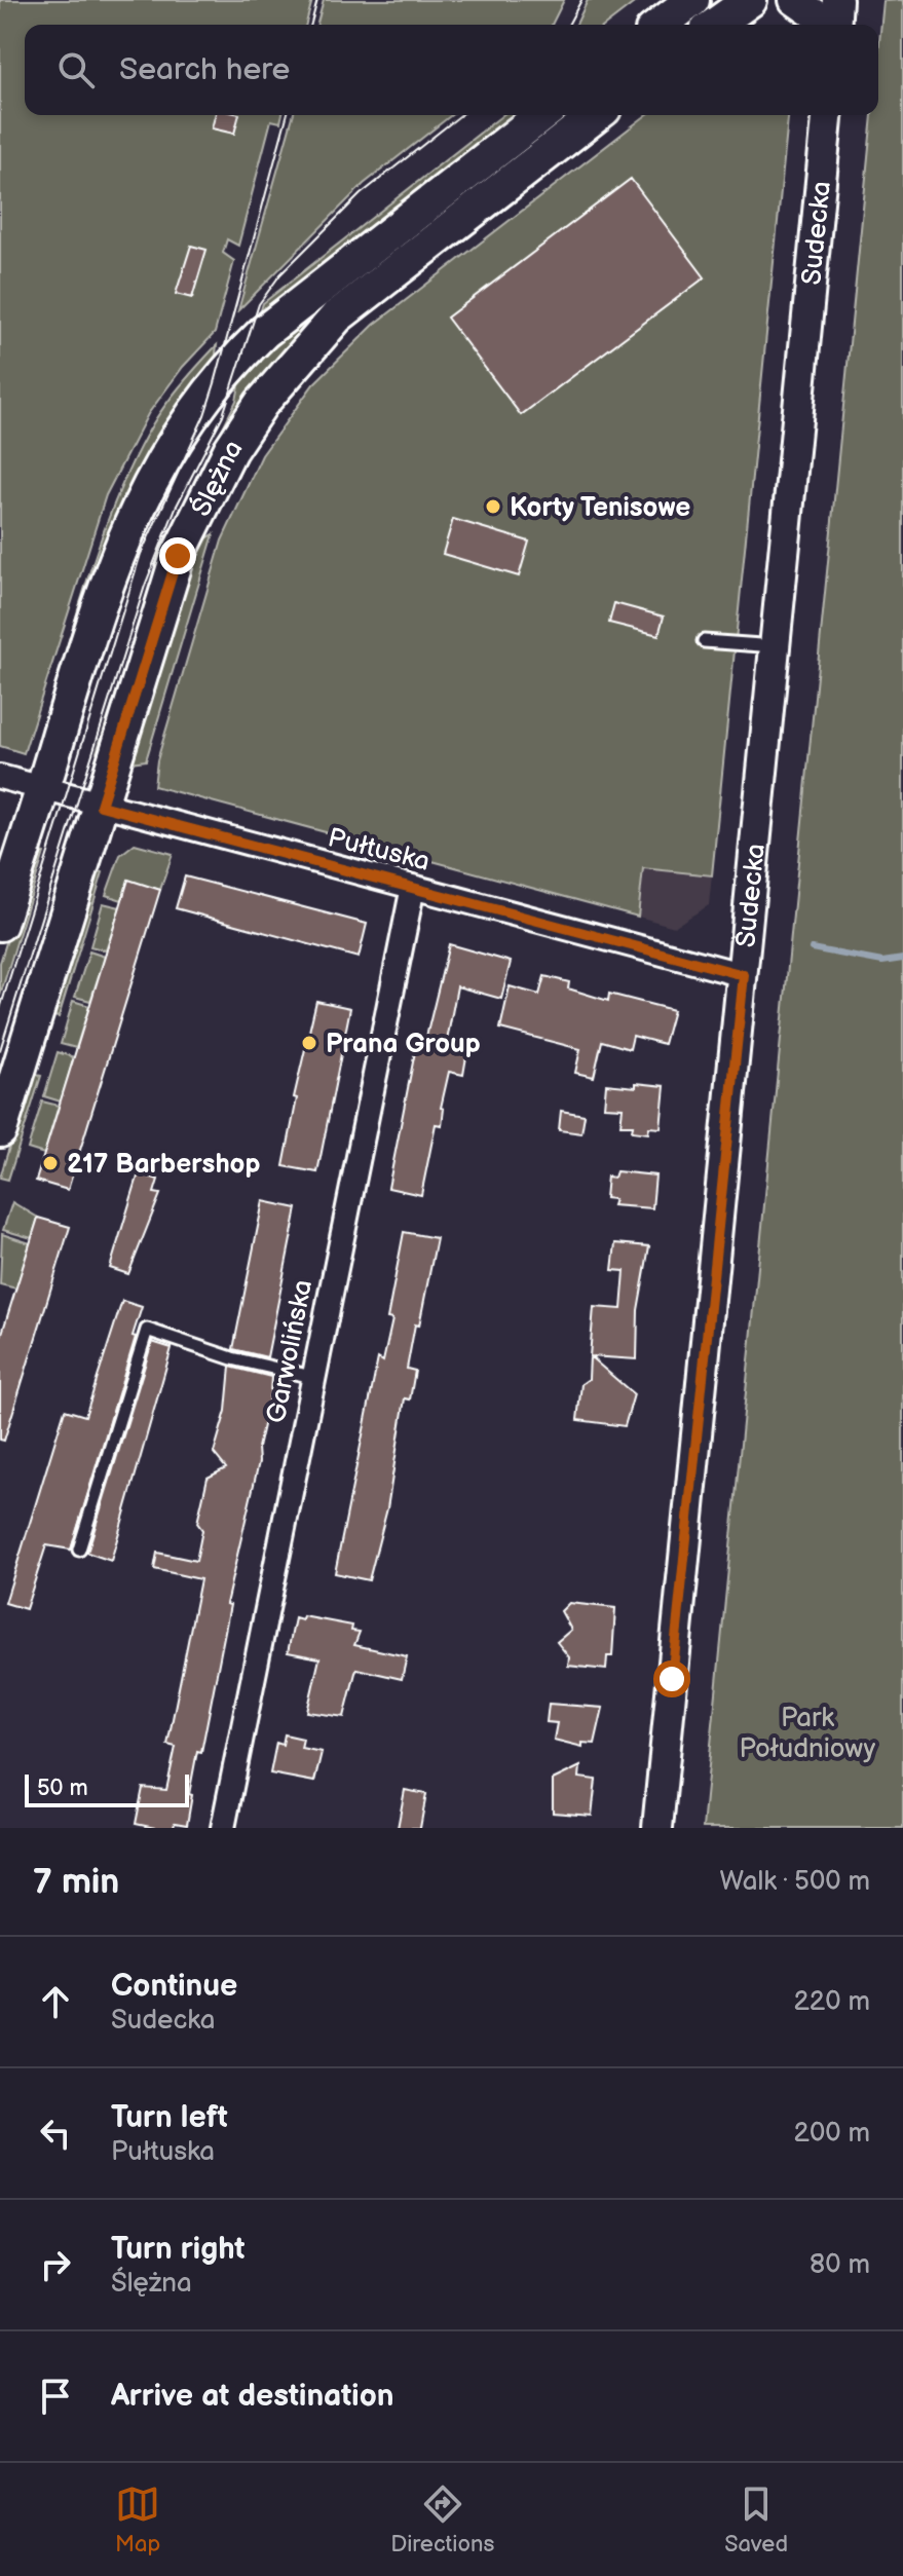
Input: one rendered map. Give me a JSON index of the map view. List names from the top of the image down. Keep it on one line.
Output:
{"streets":{"main road":["Ślężna"],"street":["Sudecka","Pułtuska","Garwolińska"]},"crossings":[["Sudecka","Pułtuska"],["Ślężna","Pułtuska"],["Pułtuska","Garwolińska"]],"parks":["Park Południowy"],"places":["Korty Tenisowe","Prana Group","217 Barbershop"],"scale_bar":"50 m","page":{"search":"Search here","scale":"50 m","heading":["7 min","Walk · 500 m"],"list":[["Continue","Sudecka","220 m"],["Turn left","Pułtuska","200 m"],["Turn right","Ślężna","80 m"],"Arrive at destination"],"nav":["Map","Directions","Saved"]}}
